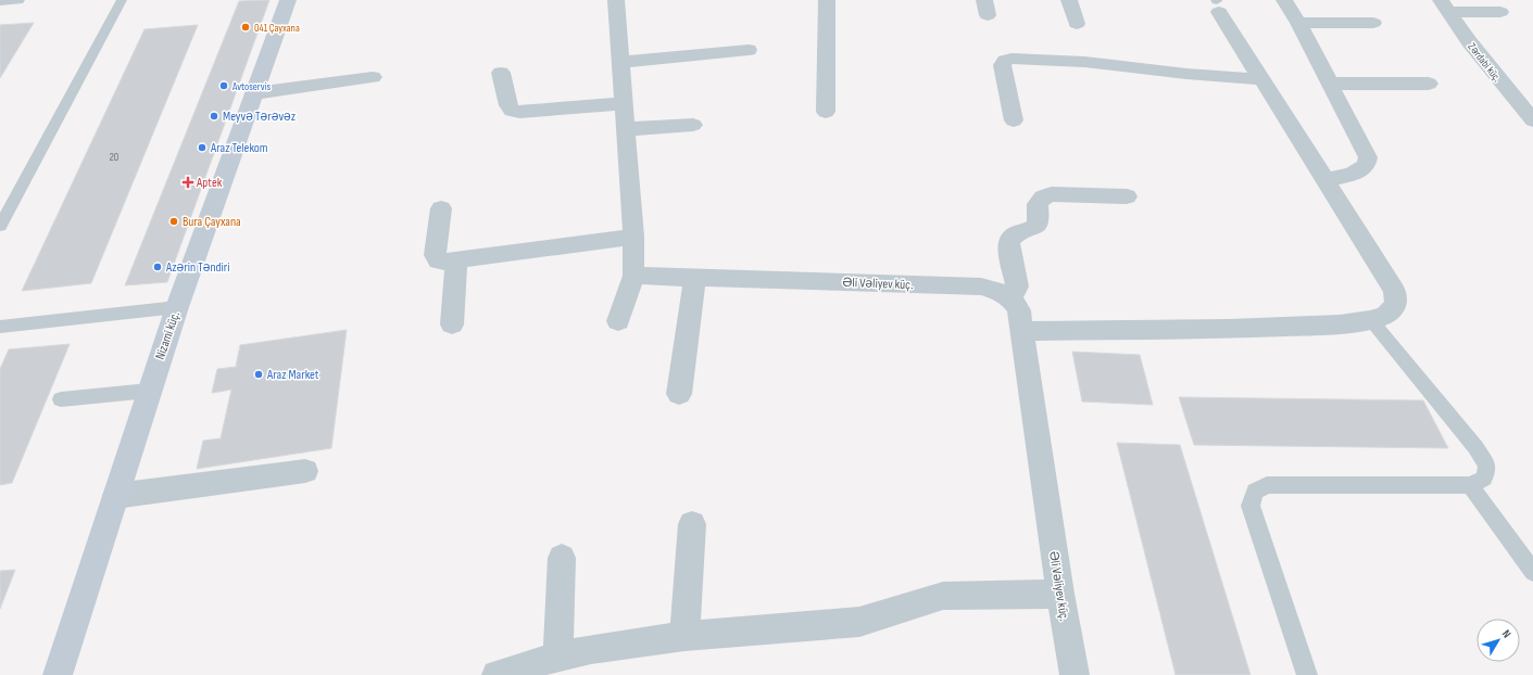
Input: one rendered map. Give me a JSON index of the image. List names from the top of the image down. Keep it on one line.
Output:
{"streets":{"street":["Zərdabi küç.","Əli Vəliyev küç.","Nizami küç."]},"places":{"other":["041 Çayxana","Avtoservis","Meyvə Tərəvəz","Araz Telekom","Bura Çayxana","Azərin Təndiri","Araz Market"],"health":["Aptek"]},"house_numbers":["20"],"north":"top right"}
